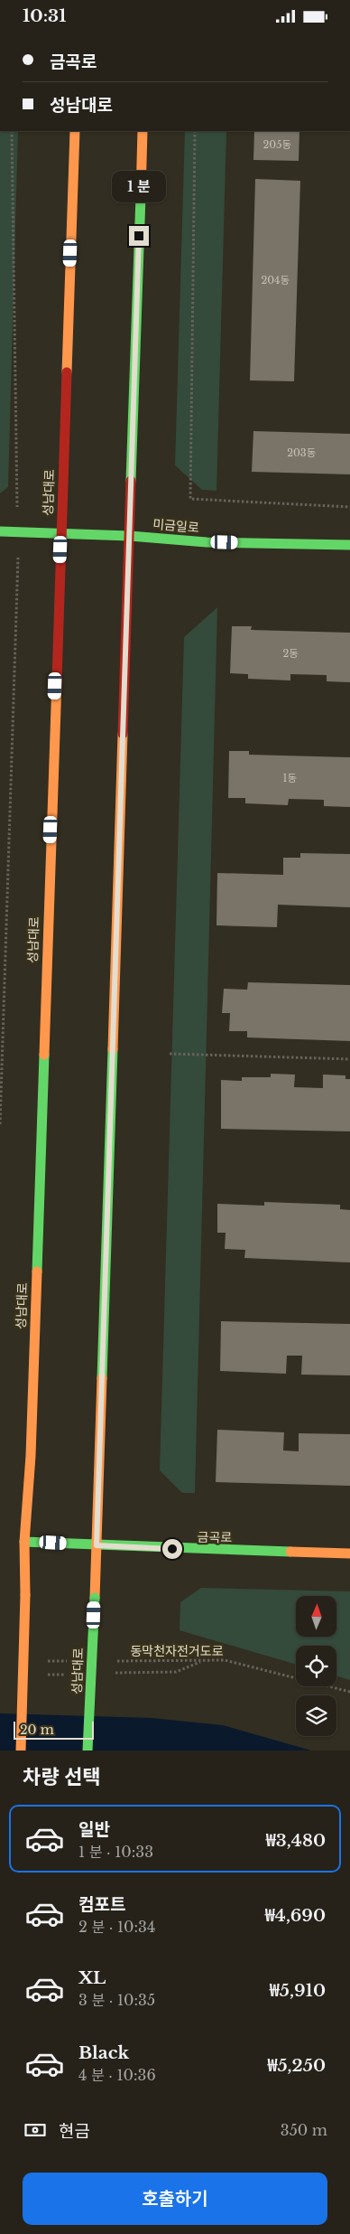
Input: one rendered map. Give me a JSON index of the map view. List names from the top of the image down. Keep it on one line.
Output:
{"streets":{"main road":["성남대로","미금일로","금곡로"],"path":["동막천자전거도로"]},"crossings":[["성남대로","미금일로"],["성남대로","금곡로"]],"house_numbers":["205동","204동","203동","2동","1동"],"scale_bar":"20 m","north":"top","page":{"status":"10:31","banner":["금곡로","성남대로"],"bubble":"1 분","scale":"20 m","heading":"차량 선택","list":[{"name":"일반","note":"1 분 · 10:33","value":"₩3,480"},{"name":"컴포트","note":"2 분 · 10:34","value":"₩4,690"},{"name":"XL","note":"3 분 · 10:35","value":"₩5,910"},{"name":"Black","note":"4 분 · 10:36","value":"₩5,250"}],"pay":["현금","350 m"],"buttons":"호출하기"}}
